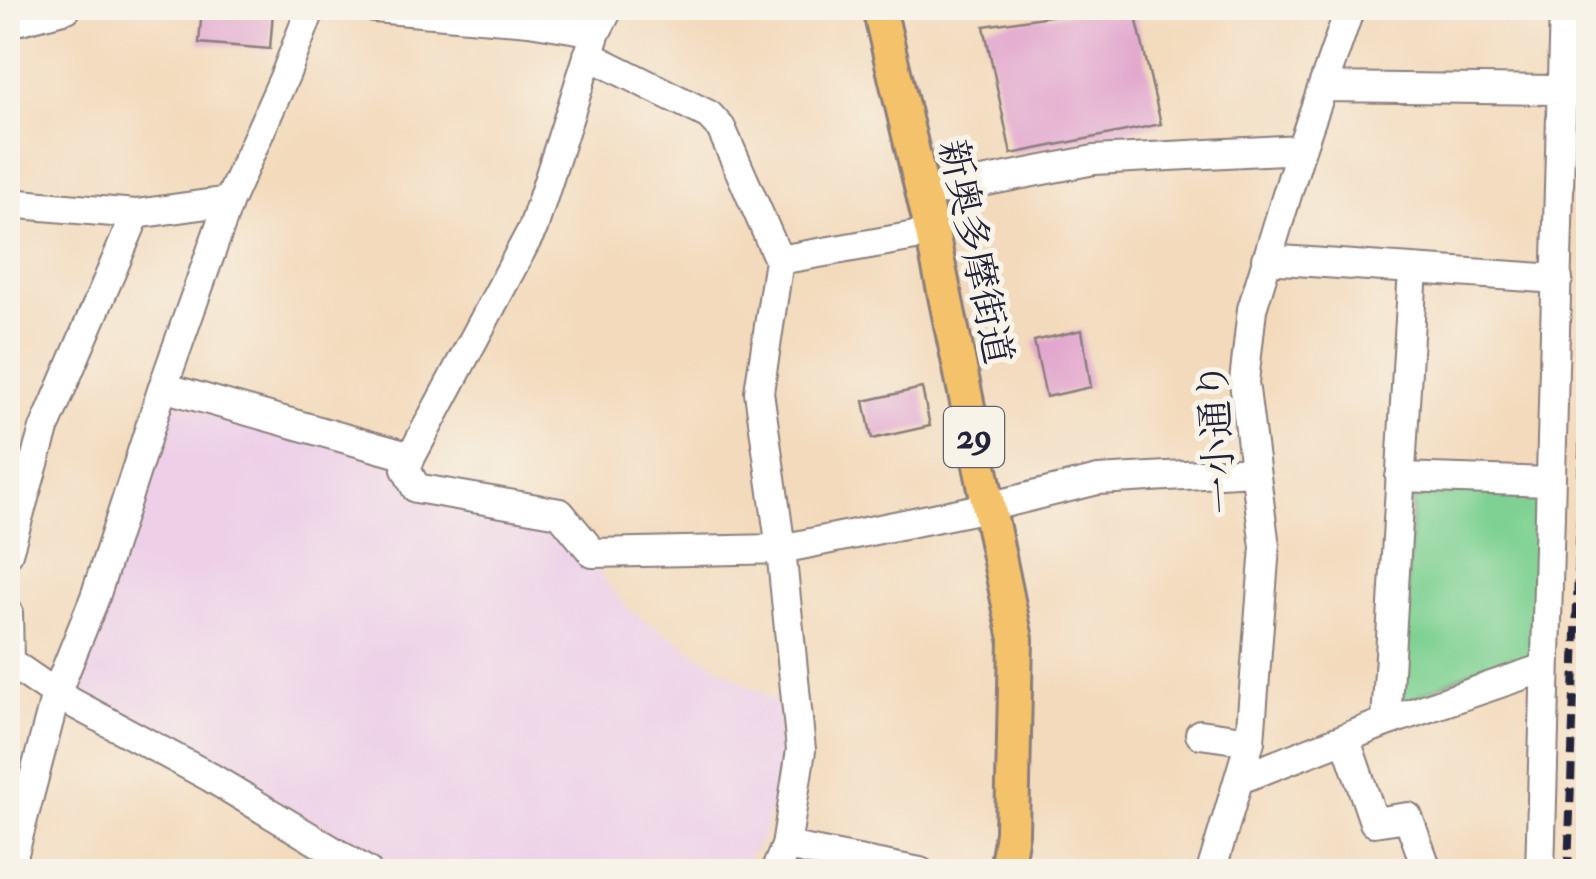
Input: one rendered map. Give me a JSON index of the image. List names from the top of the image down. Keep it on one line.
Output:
{"streets":{"main road":["新奥多摩街道","29"],"street":["一小通り"]}}
